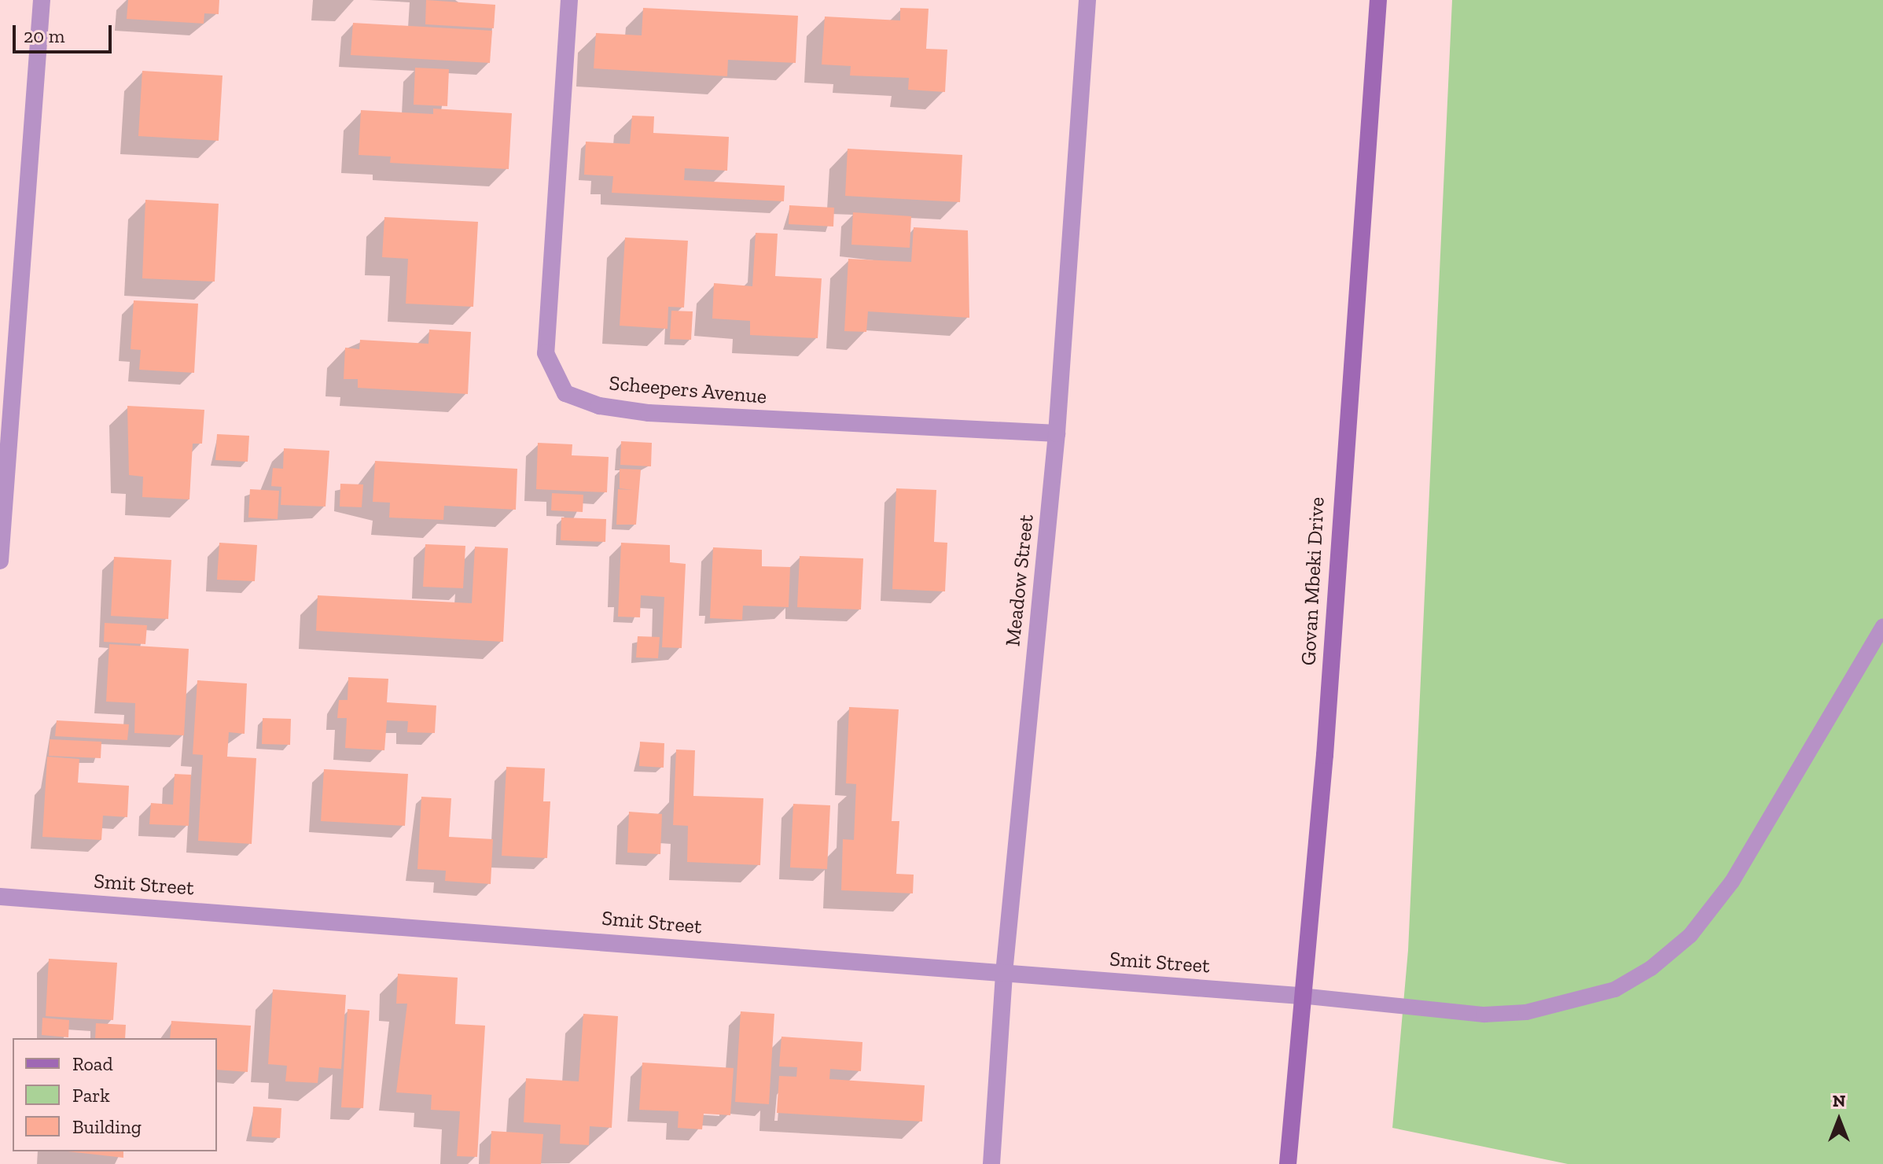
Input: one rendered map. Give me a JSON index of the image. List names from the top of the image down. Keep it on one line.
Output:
{"streets":{"main road":["Govan Mbeki Drive"],"street":["Scheepers Avenue","Meadow Street","Smit Street"]},"crossings":[["Scheepers Avenue","Meadow Street"],["Meadow Street","Smit Street"],["Govan Mbeki Drive","Smit Street"]],"legend":["Road","Park","Building"],"scale_bar":"20 m","north":"top"}
